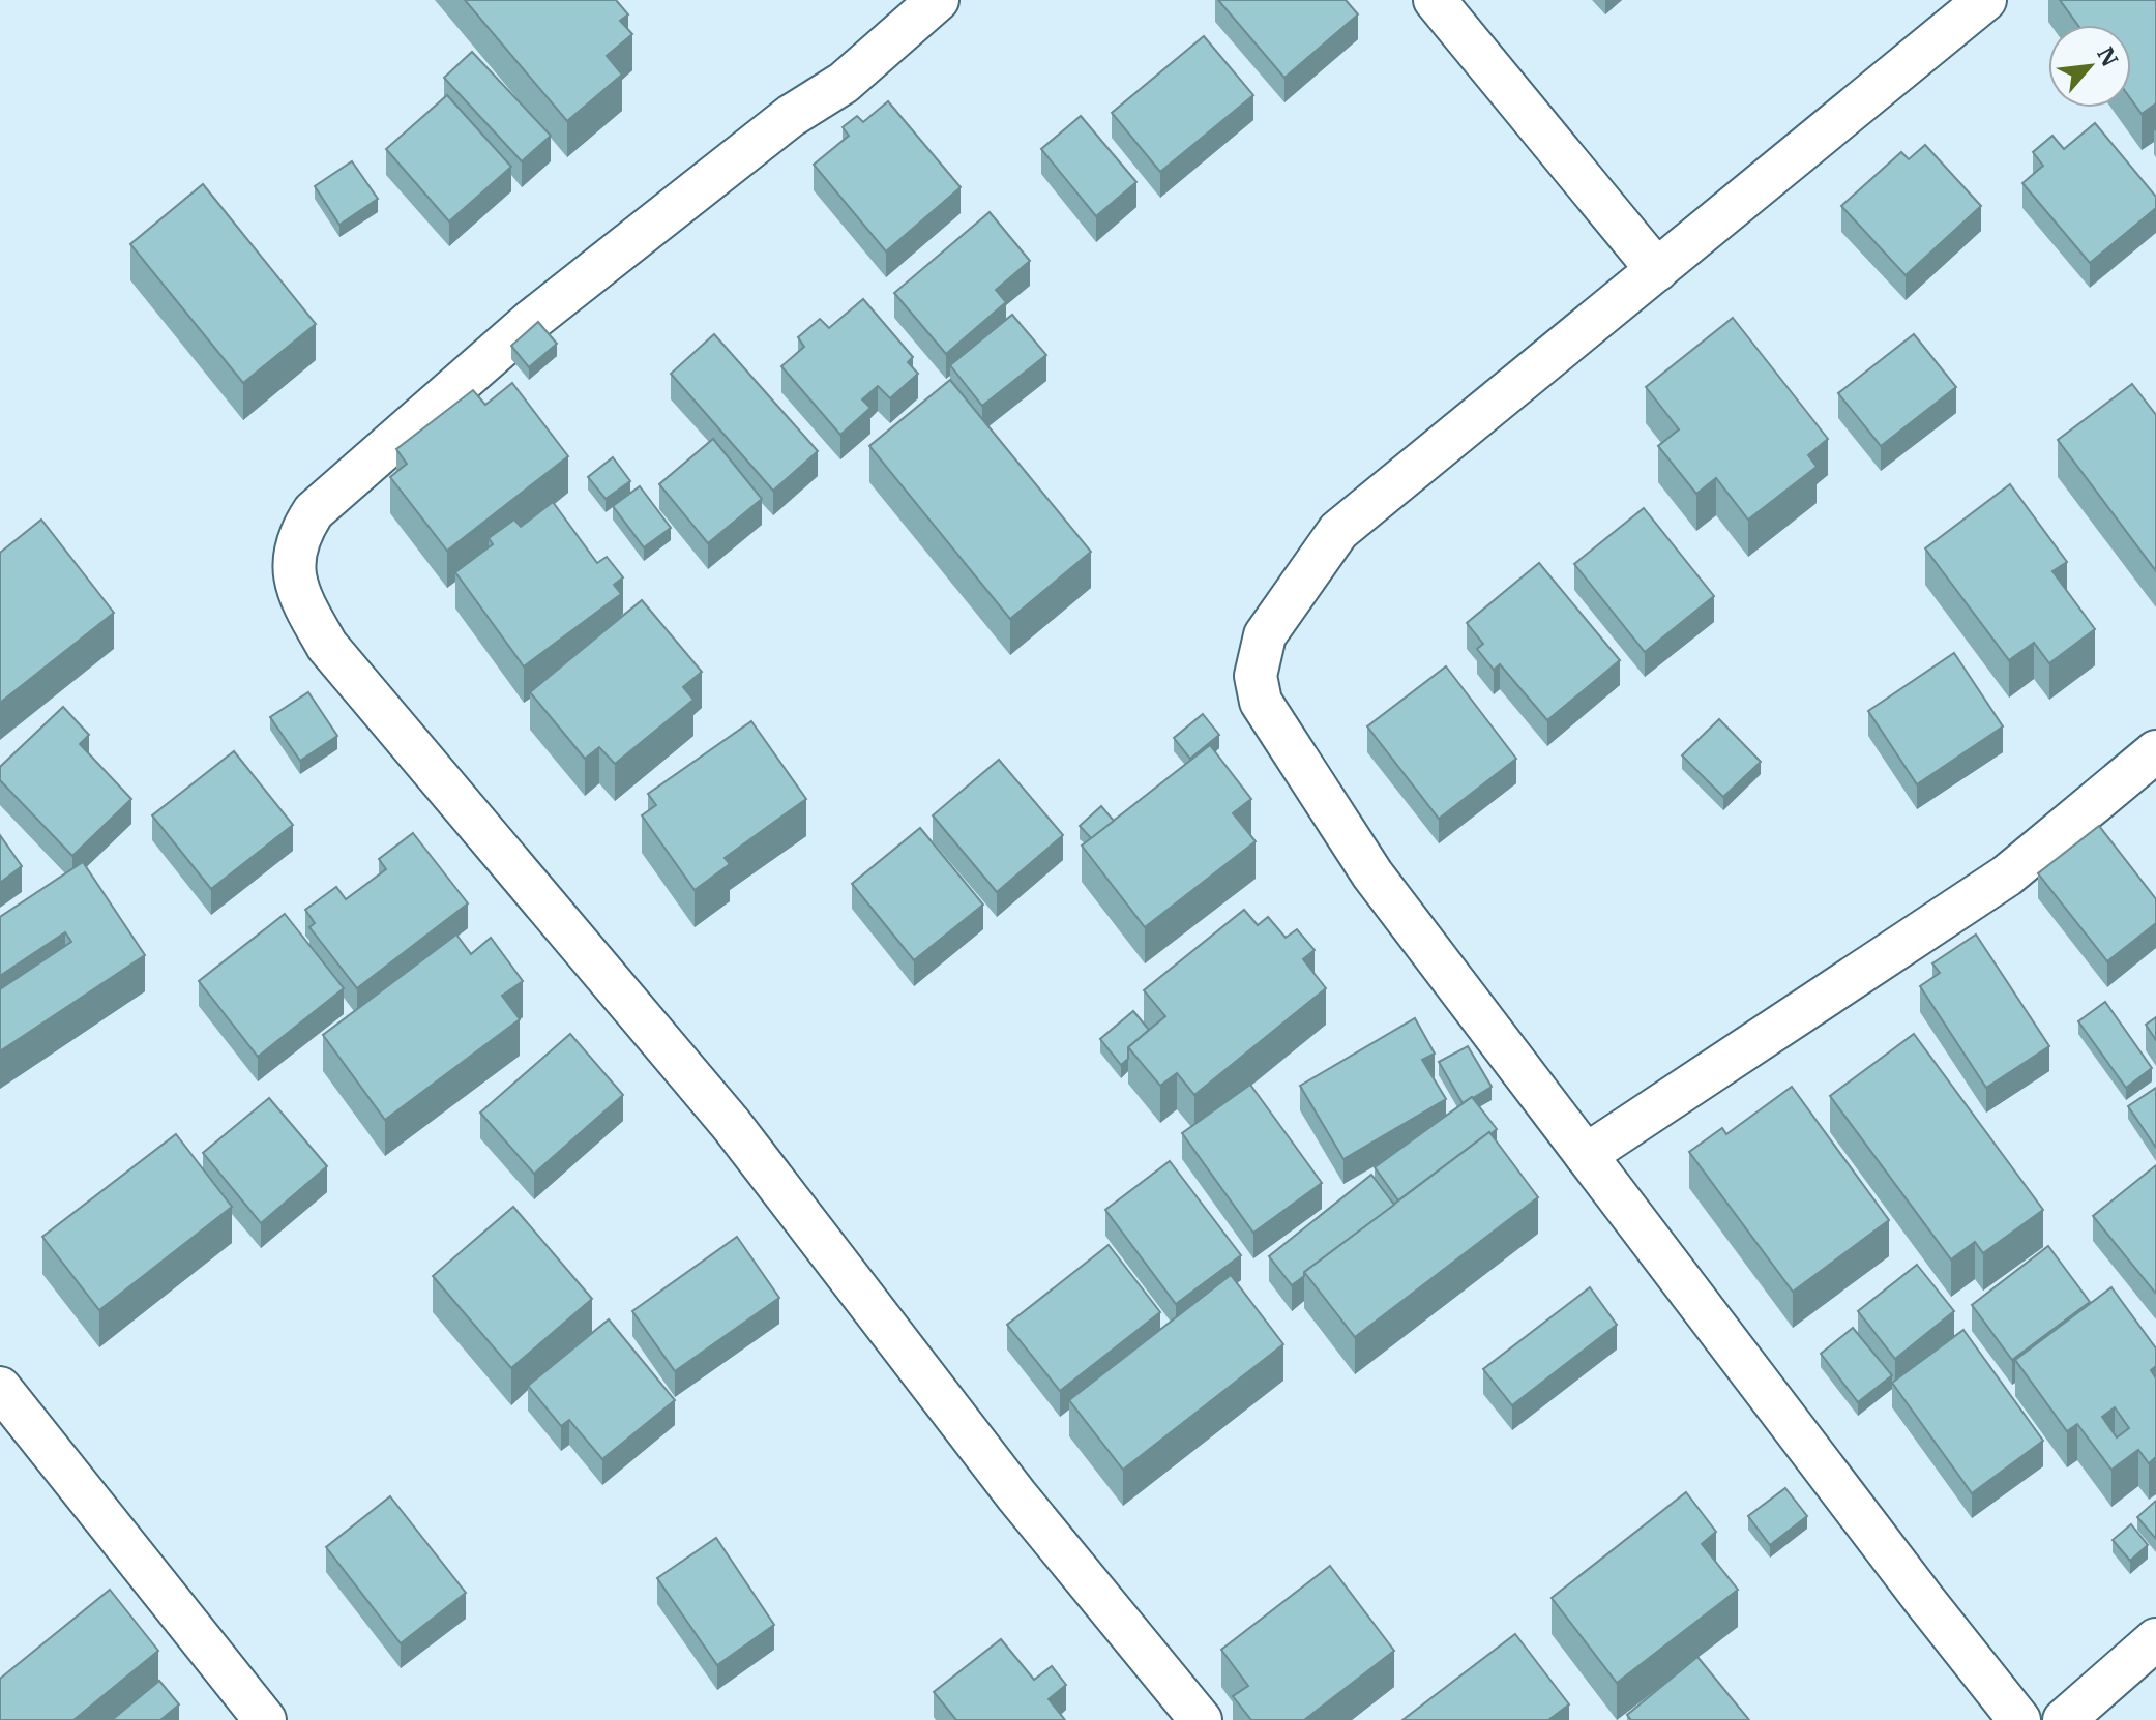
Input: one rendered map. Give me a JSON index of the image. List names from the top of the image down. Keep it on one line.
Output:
{"north":"top right"}
